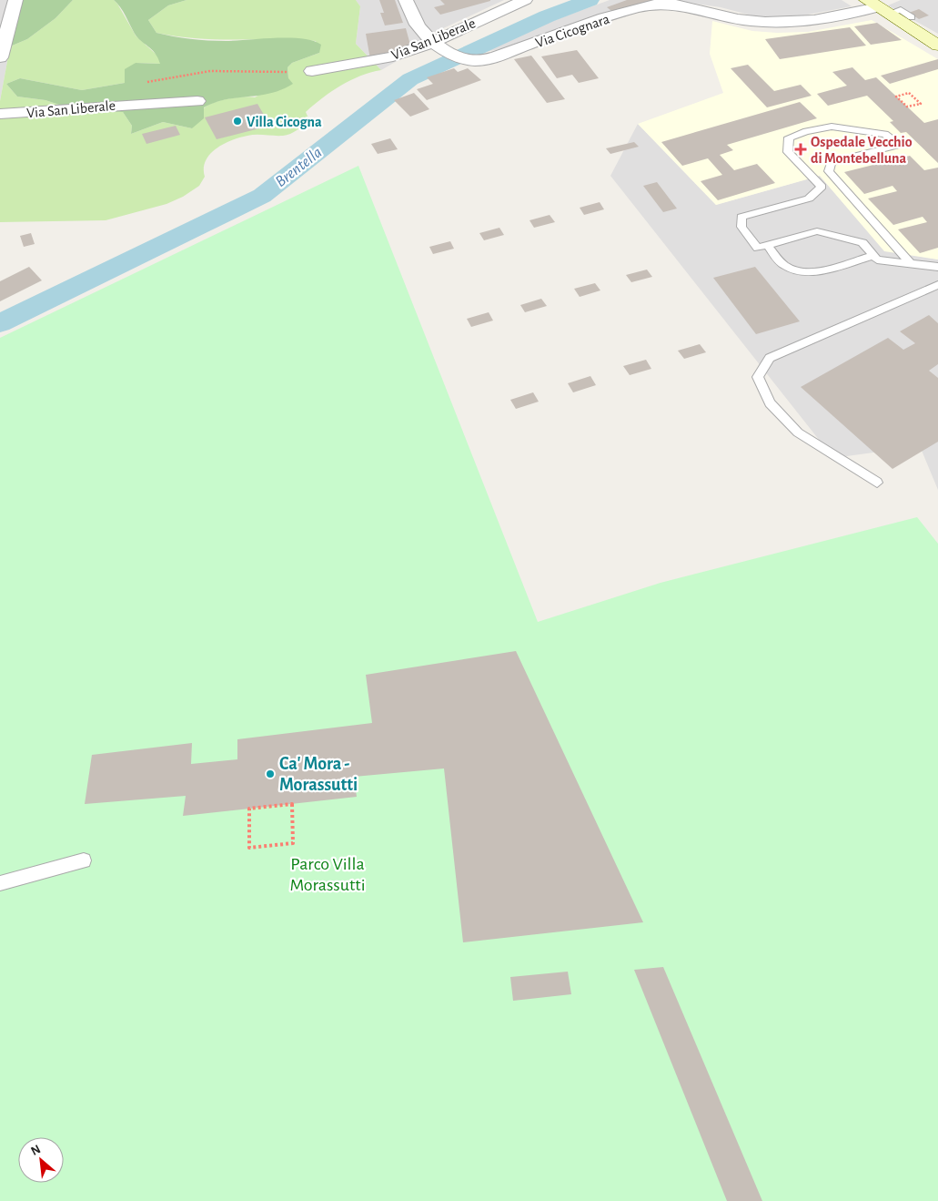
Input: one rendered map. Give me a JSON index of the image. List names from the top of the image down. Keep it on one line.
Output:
{"streets":{"street":["Via Cicognara","Via San Liberale"]},"crossings":[["Via Cicognara","Via San Liberale"]],"water":["Brentella"],"parks":["Parco Villa Morassutti"],"places":{"other":["Villa Cicogna","Ca' Mora - Morassutti"],"health":["Ospedale Vecchio di Montebelluna"]},"north":"top left"}
